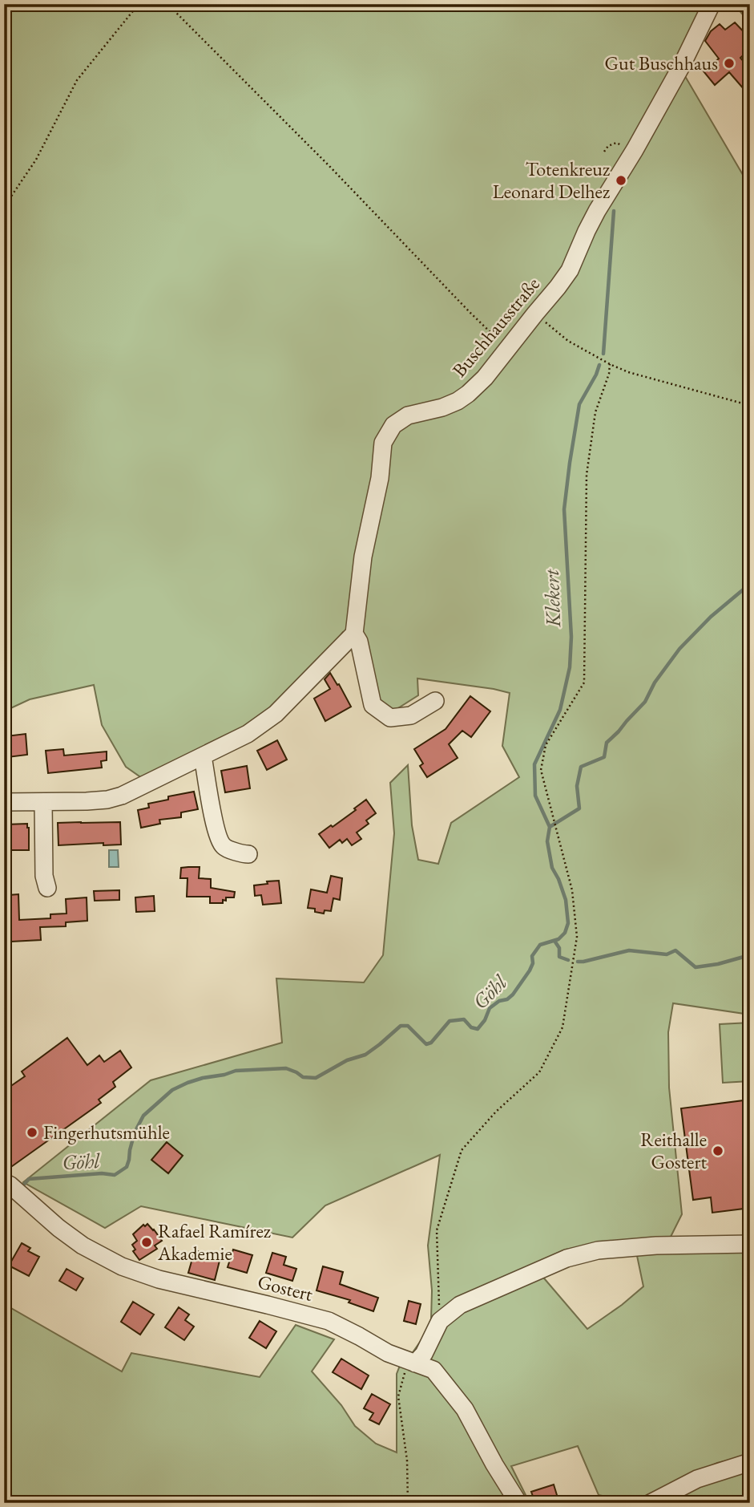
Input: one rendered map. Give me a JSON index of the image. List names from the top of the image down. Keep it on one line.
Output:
{"streets":{"street":["Buschhausstraße","Gostert"]},"water":["Klekert","Göhl"],"places":["Gut Buschhaus","Totenkreuz Leonard Delhez","Fingerhutsmühle","Reithalle Gostert","Rafael Ramírez Akademie"]}
